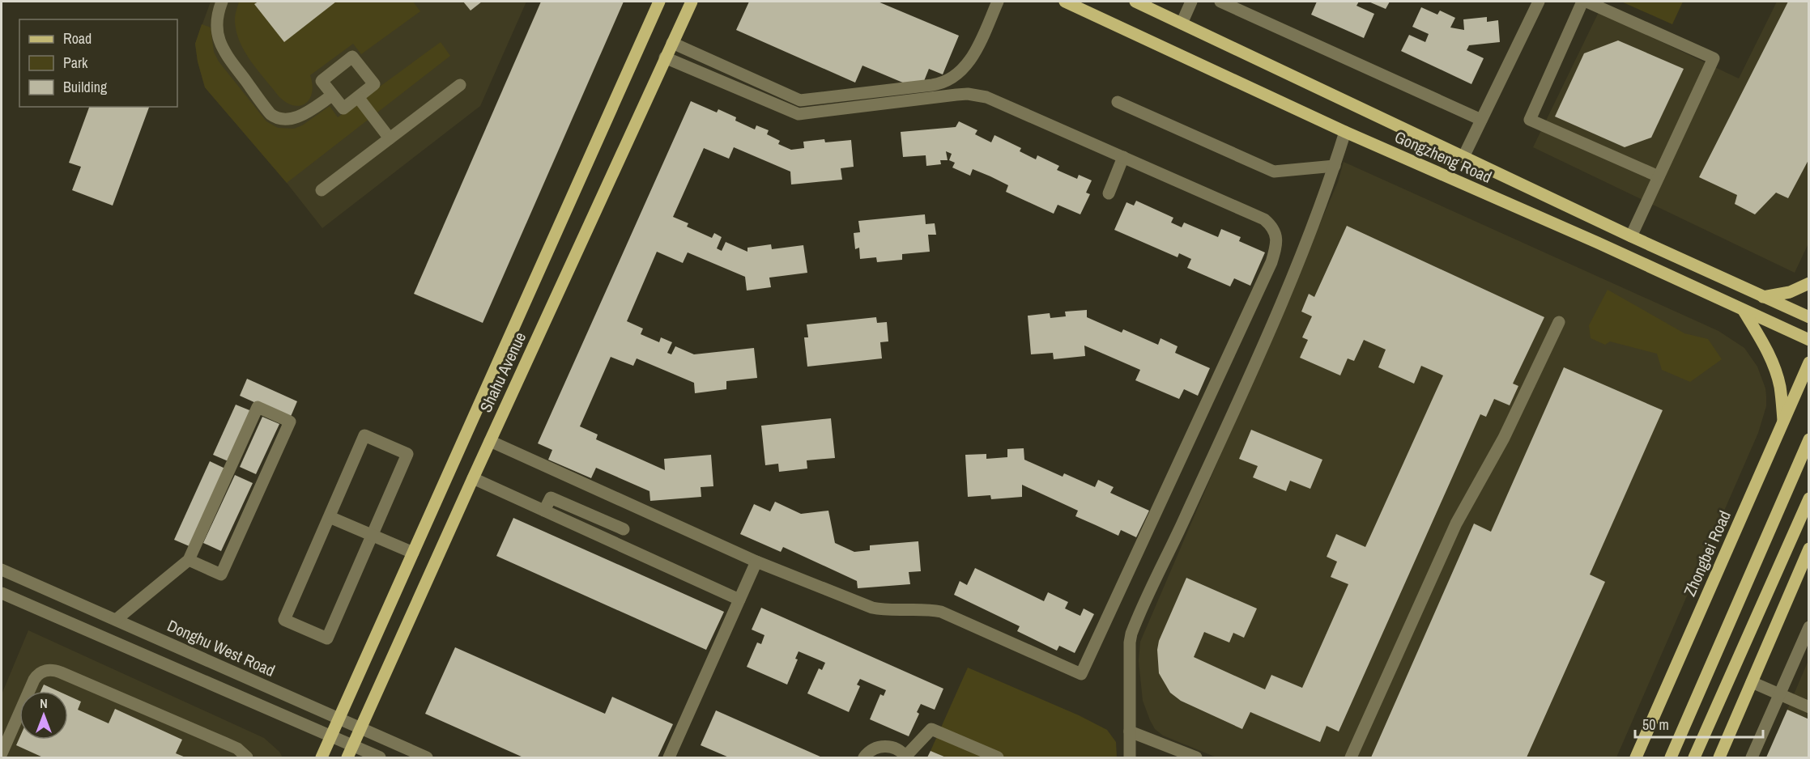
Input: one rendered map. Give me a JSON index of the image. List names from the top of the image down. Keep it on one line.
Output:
{"streets":{"main road":["Gongzheng Road","Shahu Avenue","Zhongbei Road"],"street":["Donghu West Road"]},"crossings":[["Shahu Avenue","Donghu West Road"]],"legend":["Road","Park","Building"],"scale_bar":"50 m","north":"top"}
